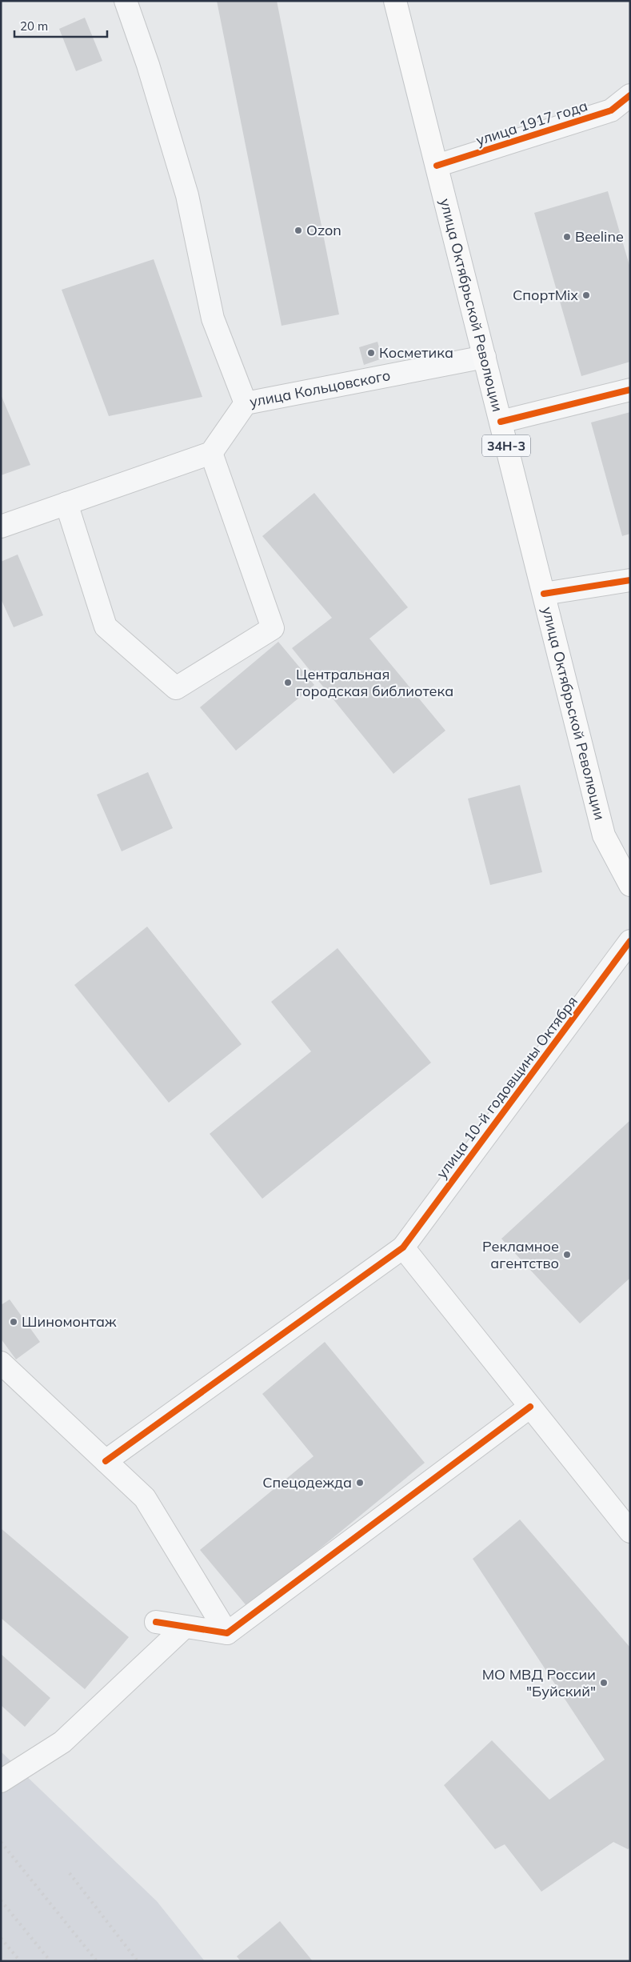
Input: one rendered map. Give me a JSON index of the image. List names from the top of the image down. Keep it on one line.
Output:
{"streets":{"main road":["улица Октябрьской Революции","34Н-3"],"street":["улица 1917 года","улица Кольцовского","улица 10-й годовщины Октября"]},"crossings":[["улица 1917 года","улица Октябрьской Революции"],["улица Октябрьской Революции","улица Кольцовского"]],"places":["Ozon","Beeline","СпортMix","Косметика","Центральная городская библиотека","Рекламное агентство","Шиномонтаж","Спецодежда","МО МВД России \"Буйский\""],"scale_bar":"20 m"}
